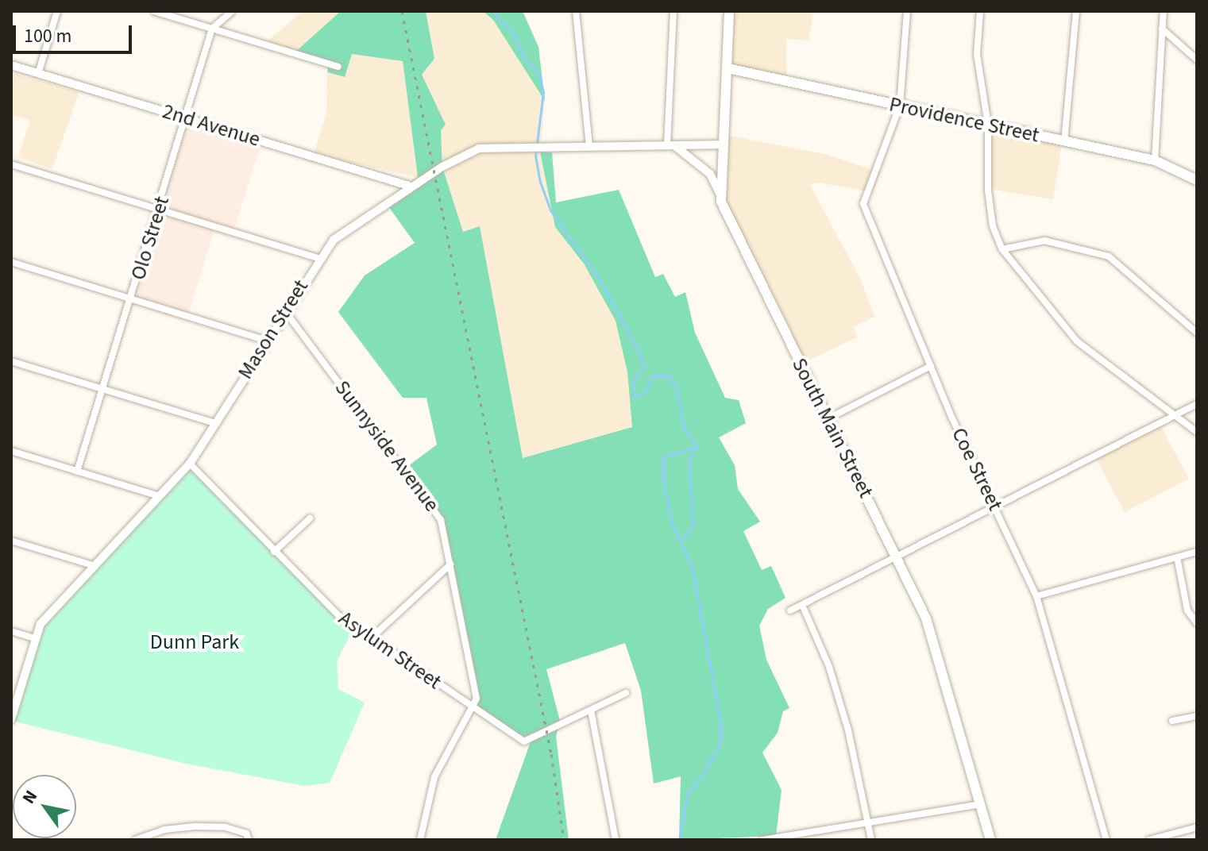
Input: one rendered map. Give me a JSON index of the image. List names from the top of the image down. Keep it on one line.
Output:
{"streets":{"main road":["Providence Street","South Main Street"],"street":["2nd Avenue","Olo Street","Mason Street","Sunnyside Avenue","Coe Street","Asylum Street"]},"crossings":[["Providence Street","South Main Street"],["Providence Street","Coe Street"],["2nd Avenue","Olo Street"],["2nd Avenue","Mason Street"],["Mason Street","South Main Street"],["Mason Street","Sunnyside Avenue"],["Mason Street","Asylum Street"],["Sunnyside Avenue","Asylum Street"]],"parks":["Dunn Park"],"scale_bar":"100 m","north":"top left"}
